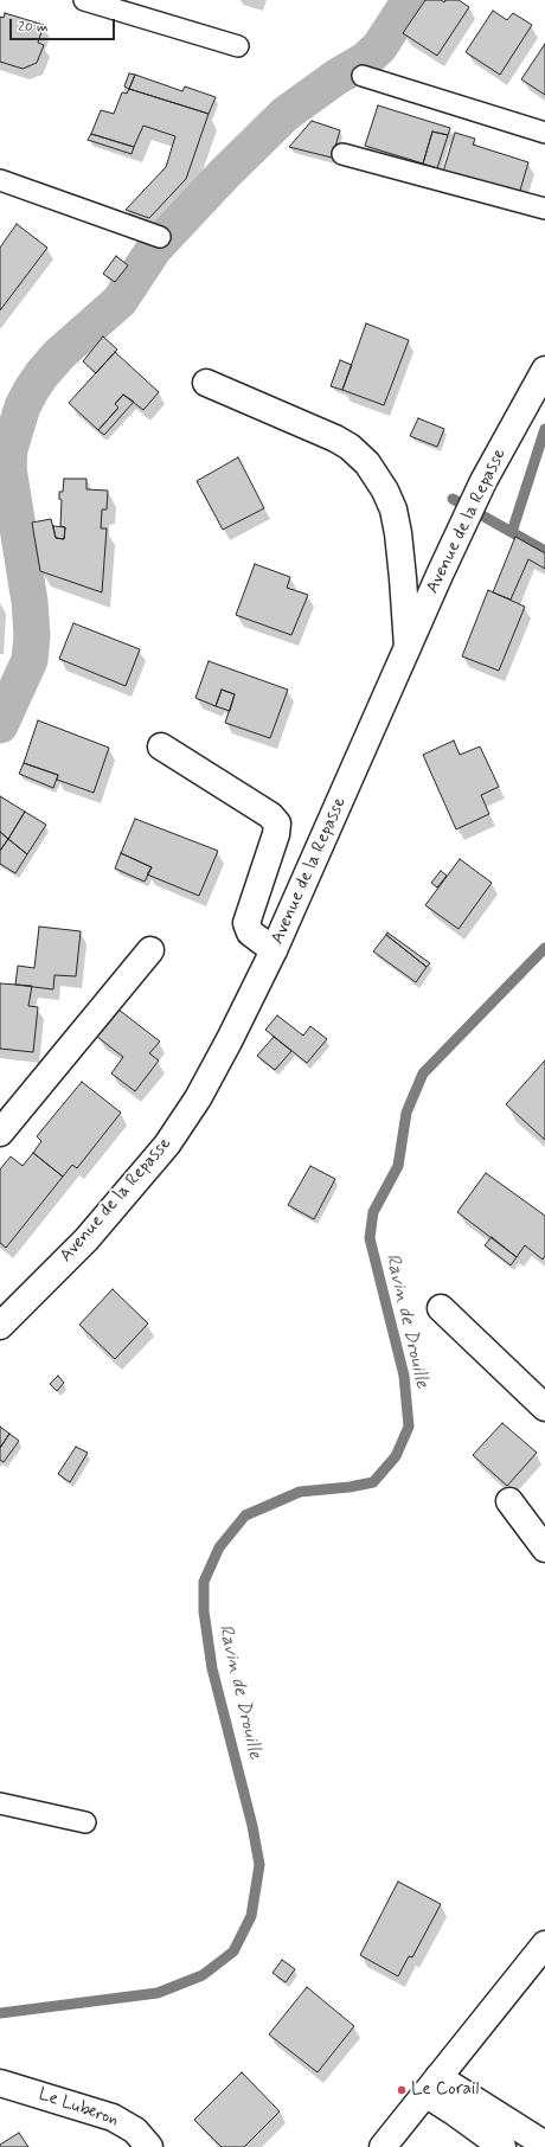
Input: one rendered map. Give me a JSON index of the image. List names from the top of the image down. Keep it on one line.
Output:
{"streets":{"street":["Avenue de la Repasse","Le Luberon"]},"water":["Ravin de Drouille"],"places":["Le Corail"],"scale_bar":"20 m"}
